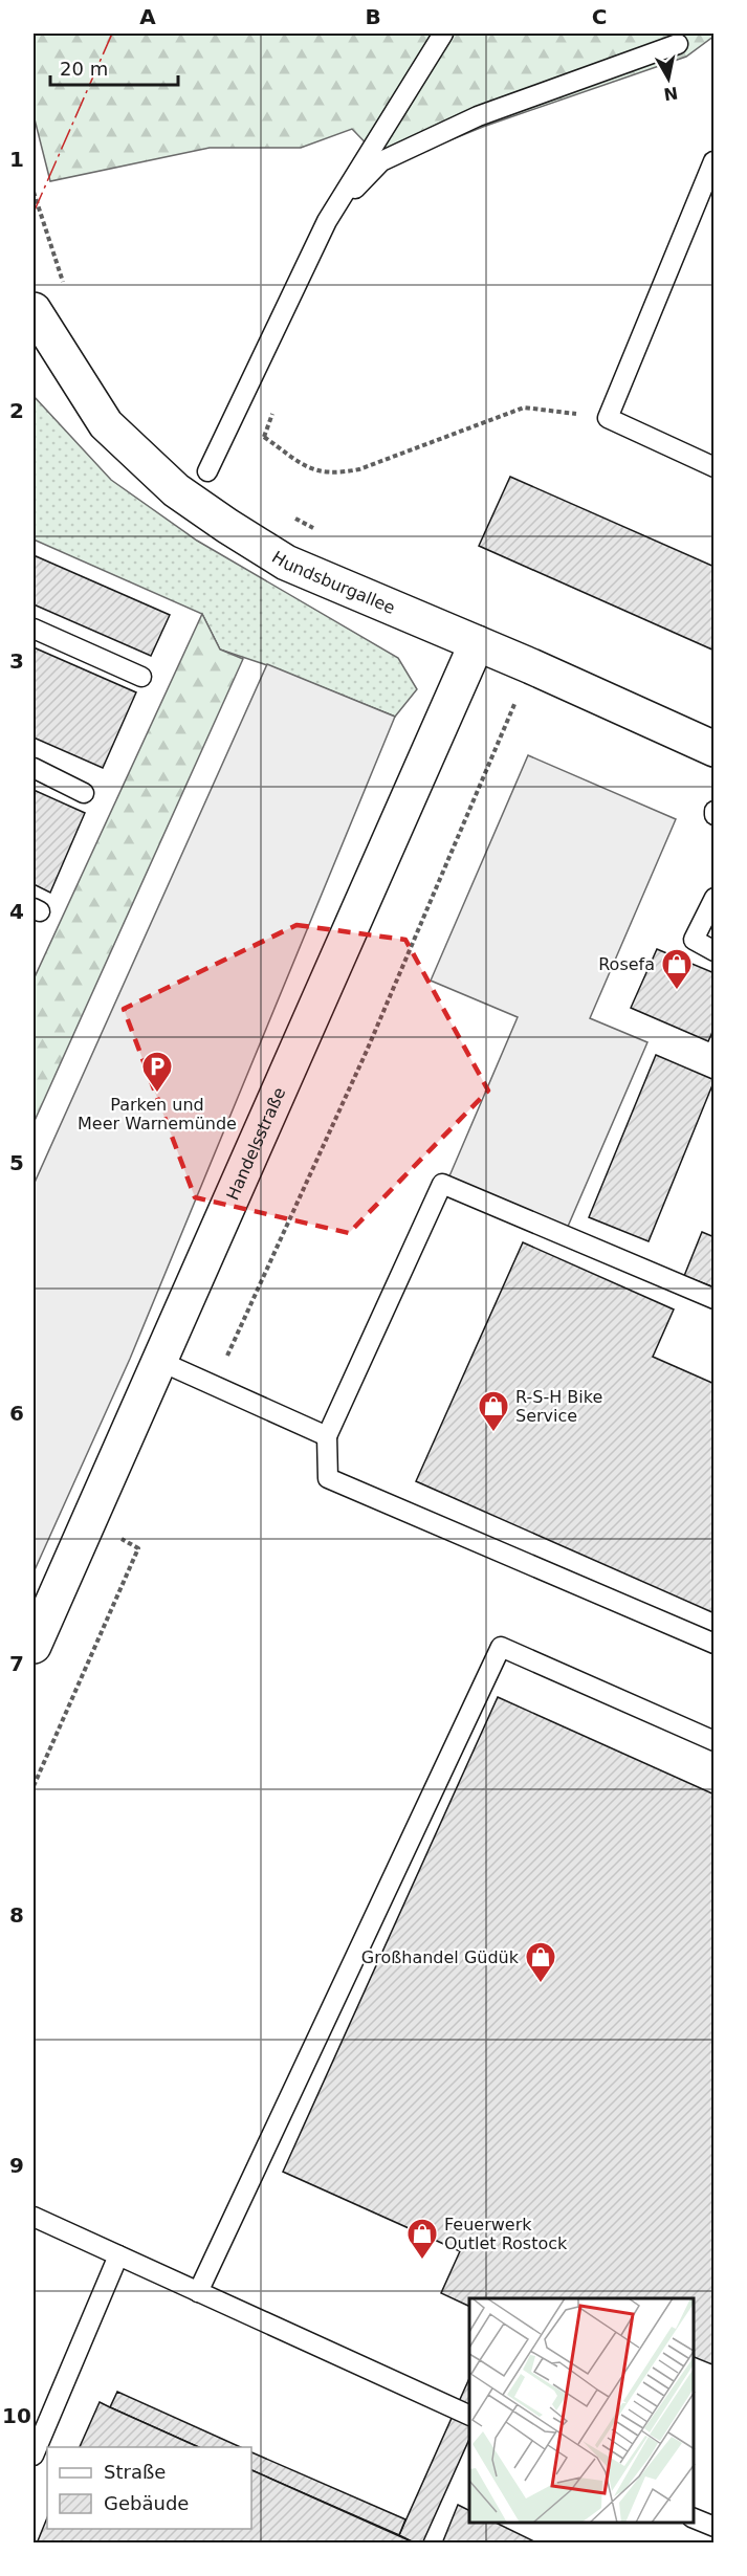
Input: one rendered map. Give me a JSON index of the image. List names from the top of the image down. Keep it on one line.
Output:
{"streets":{"street":["Hundsburgallee","Handelsstraße"]},"crossings":[["Hundsburgallee","Handelsstraße"]],"places":{"shop":["Rosefa","R-S-H Bike Service","Großhandel Güdük","Feuerwerk Outlet Rostock"],"parking":["Parken und Meer Warnemünde"]},"legend":["Straße","Gebäude"],"scale_bar":"20 m","north":"bottom","grid":{"columns":["A","B","C"],"rows":["1","2","3","4","5","6","7","8","9","10"]}}
